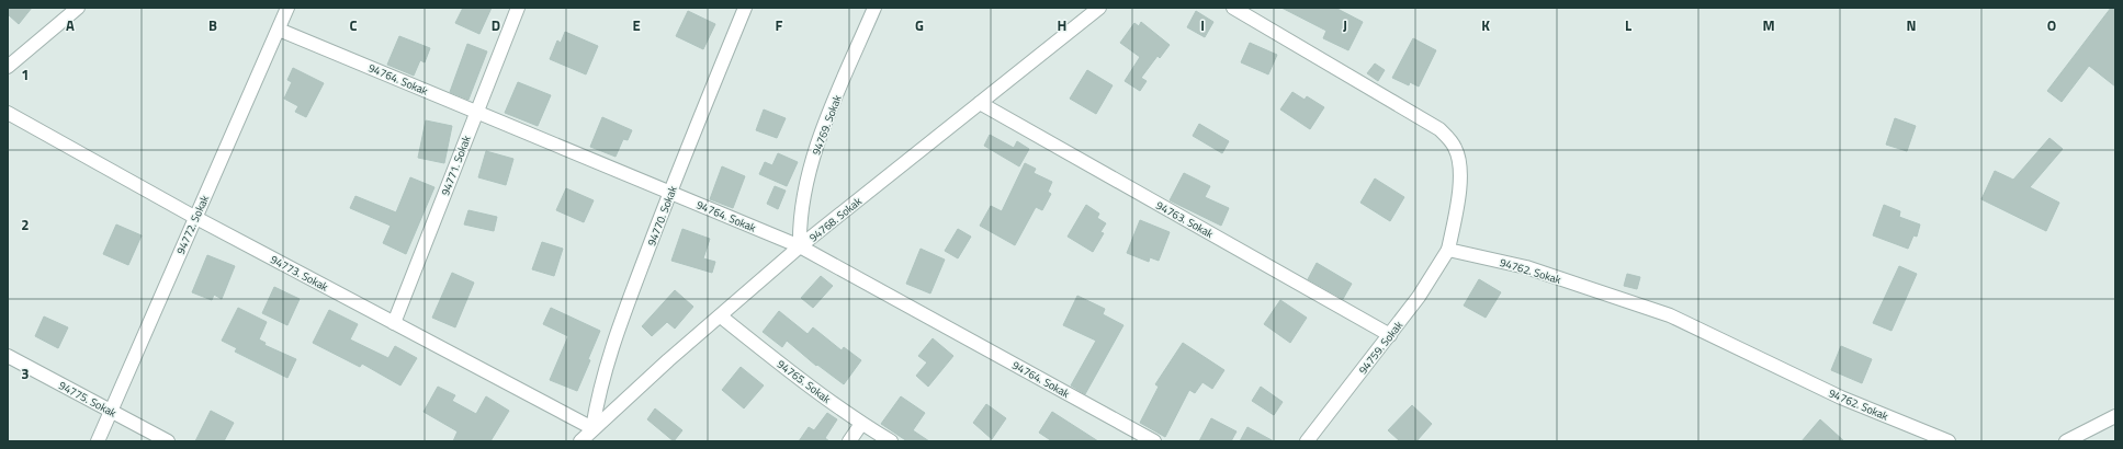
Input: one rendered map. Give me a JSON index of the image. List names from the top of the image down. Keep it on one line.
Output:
{"streets":{"street":["94764. Sokak","94769. Sokak","94771. Sokak","94770. Sokak","94768. Sokak","94763. Sokak","94772. Sokak","94762. Sokak","94773. Sokak","94759. Sokak","94765. Sokak","94775. Sokak"]},"crossings":[["94764. Sokak","94769. Sokak"],["94764. Sokak","94771. Sokak"],["94764. Sokak","94770. Sokak"],["94764. Sokak","94768. Sokak"],["94764. Sokak","94772. Sokak"],["94769. Sokak","94768. Sokak"],["94771. Sokak","94773. Sokak"],["94770. Sokak","94768. Sokak"],["94770. Sokak","94773. Sokak"],["94768. Sokak","94763. Sokak"],["94768. Sokak","94773. Sokak"],["94768. Sokak","94765. Sokak"],["94763. Sokak","94759. Sokak"],["94772. Sokak","94773. Sokak"],["94772. Sokak","94775. Sokak"],["94762. Sokak","94759. Sokak"]],"grid":{"columns":["A","B","C","D","E","F","G","H","I","J","K","L","M","N","O"],"rows":["1","2","3"]}}
